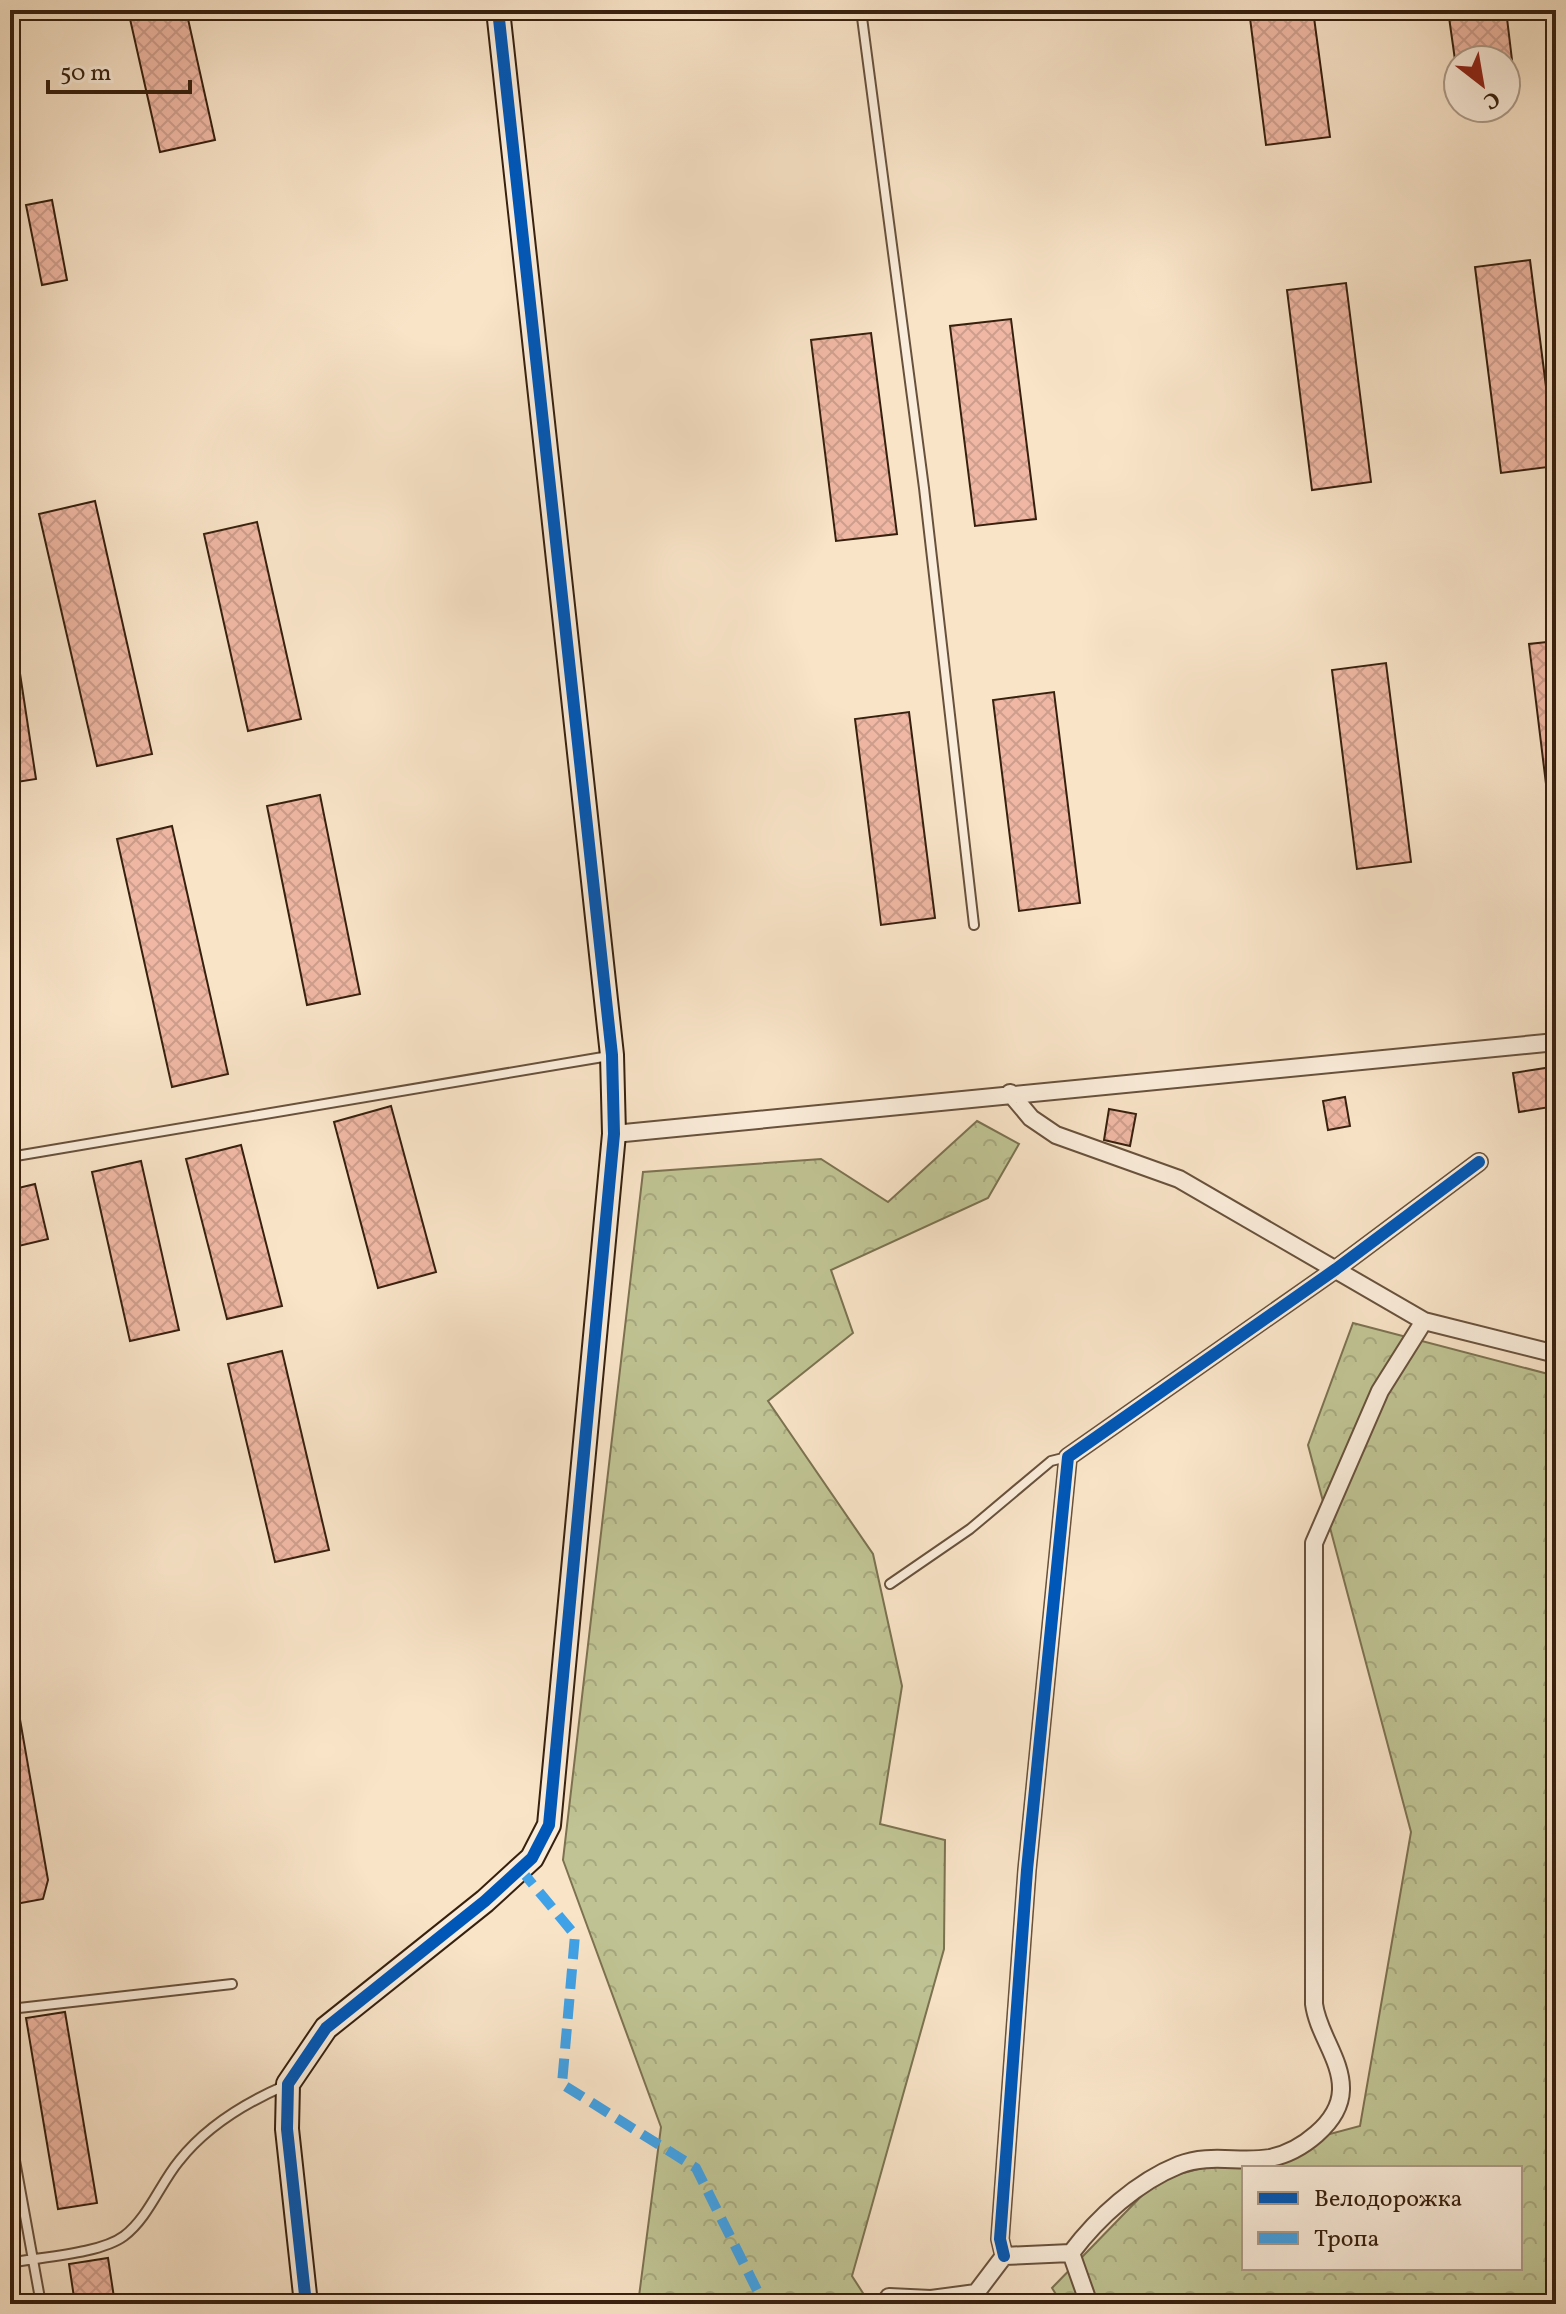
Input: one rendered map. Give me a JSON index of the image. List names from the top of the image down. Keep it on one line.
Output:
{"legend":["Велодорожка","Тропа"],"scale_bar":"50 m","north":"bottom right"}
